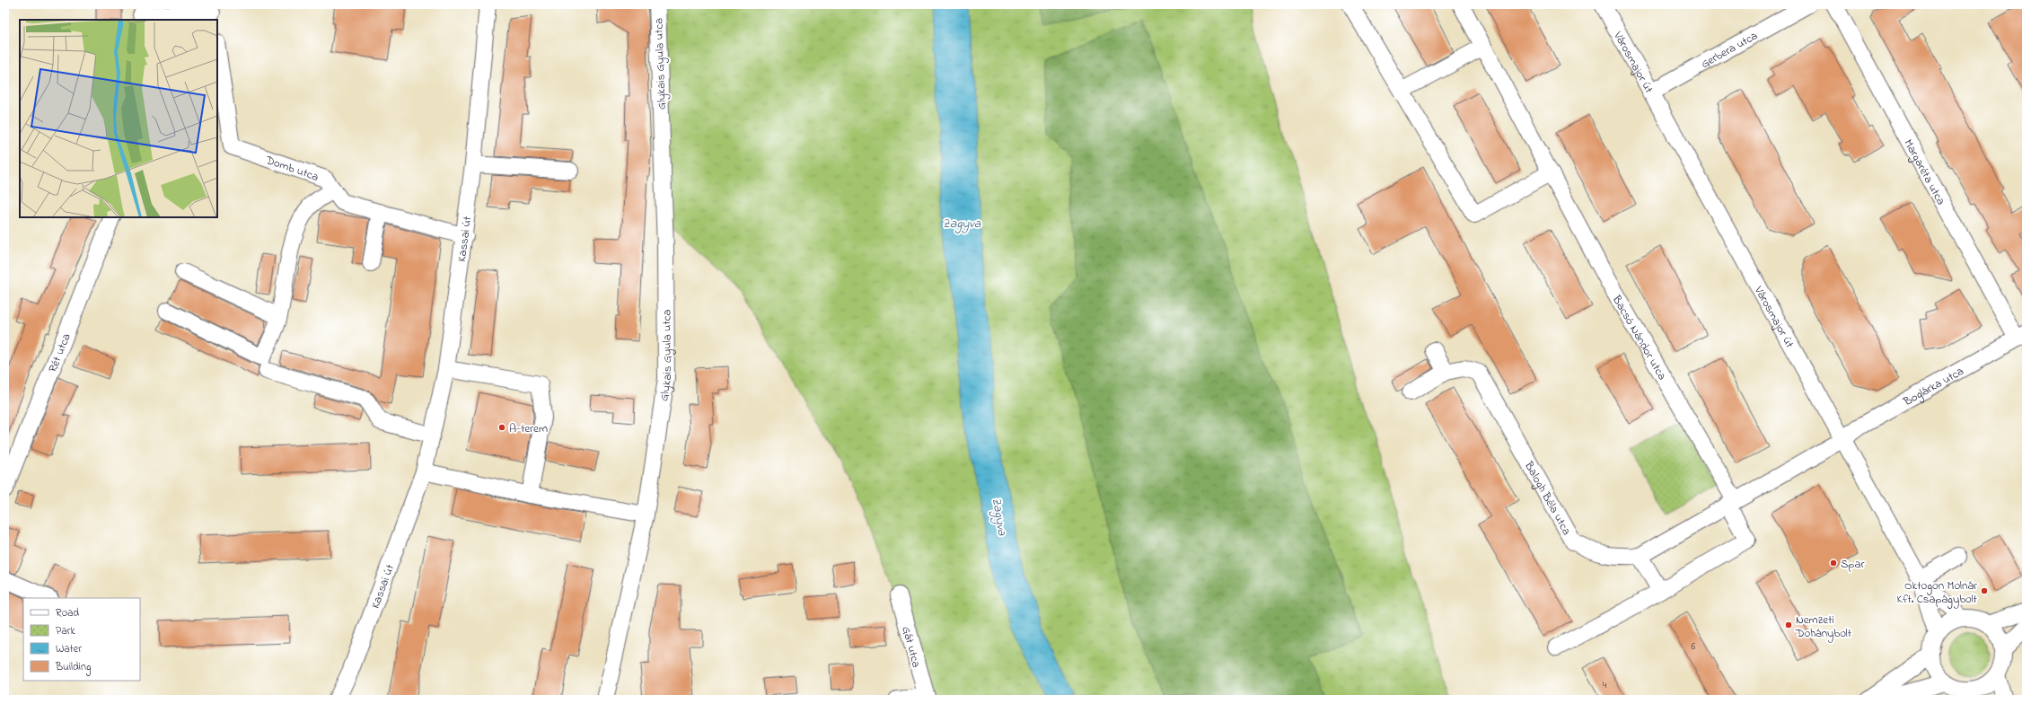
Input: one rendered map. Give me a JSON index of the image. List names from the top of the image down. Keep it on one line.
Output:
{"streets":{"street":["Gerbera utca","Városmajor út","Glykais Gyula utca","Domb utca","Margaréta utca","Kassai út","Bacsó Nándor utca","Rét utca","Boglárka utca","Balogh Béla utca","Gát utca"]},"crossings":[["Gerbera utca","Városmajor út"],["Városmajor út","Boglárka utca"],["Városmajor út","Balogh Béla utca"],["Domb utca","Kassai út"],["Margaréta utca","Boglárka utca"],["Bacsó Nándor utca","Balogh Béla utca"],["Boglárka utca","Balogh Béla utca"]],"water":["Zagyva"],"places":["A-terem","Spar","Oktogon Molnár Kft. Csapágybolt","Nemzeti Dohánybolt"],"house_numbers":["6","4"],"legend":["Road","Park","Water","Building"]}
